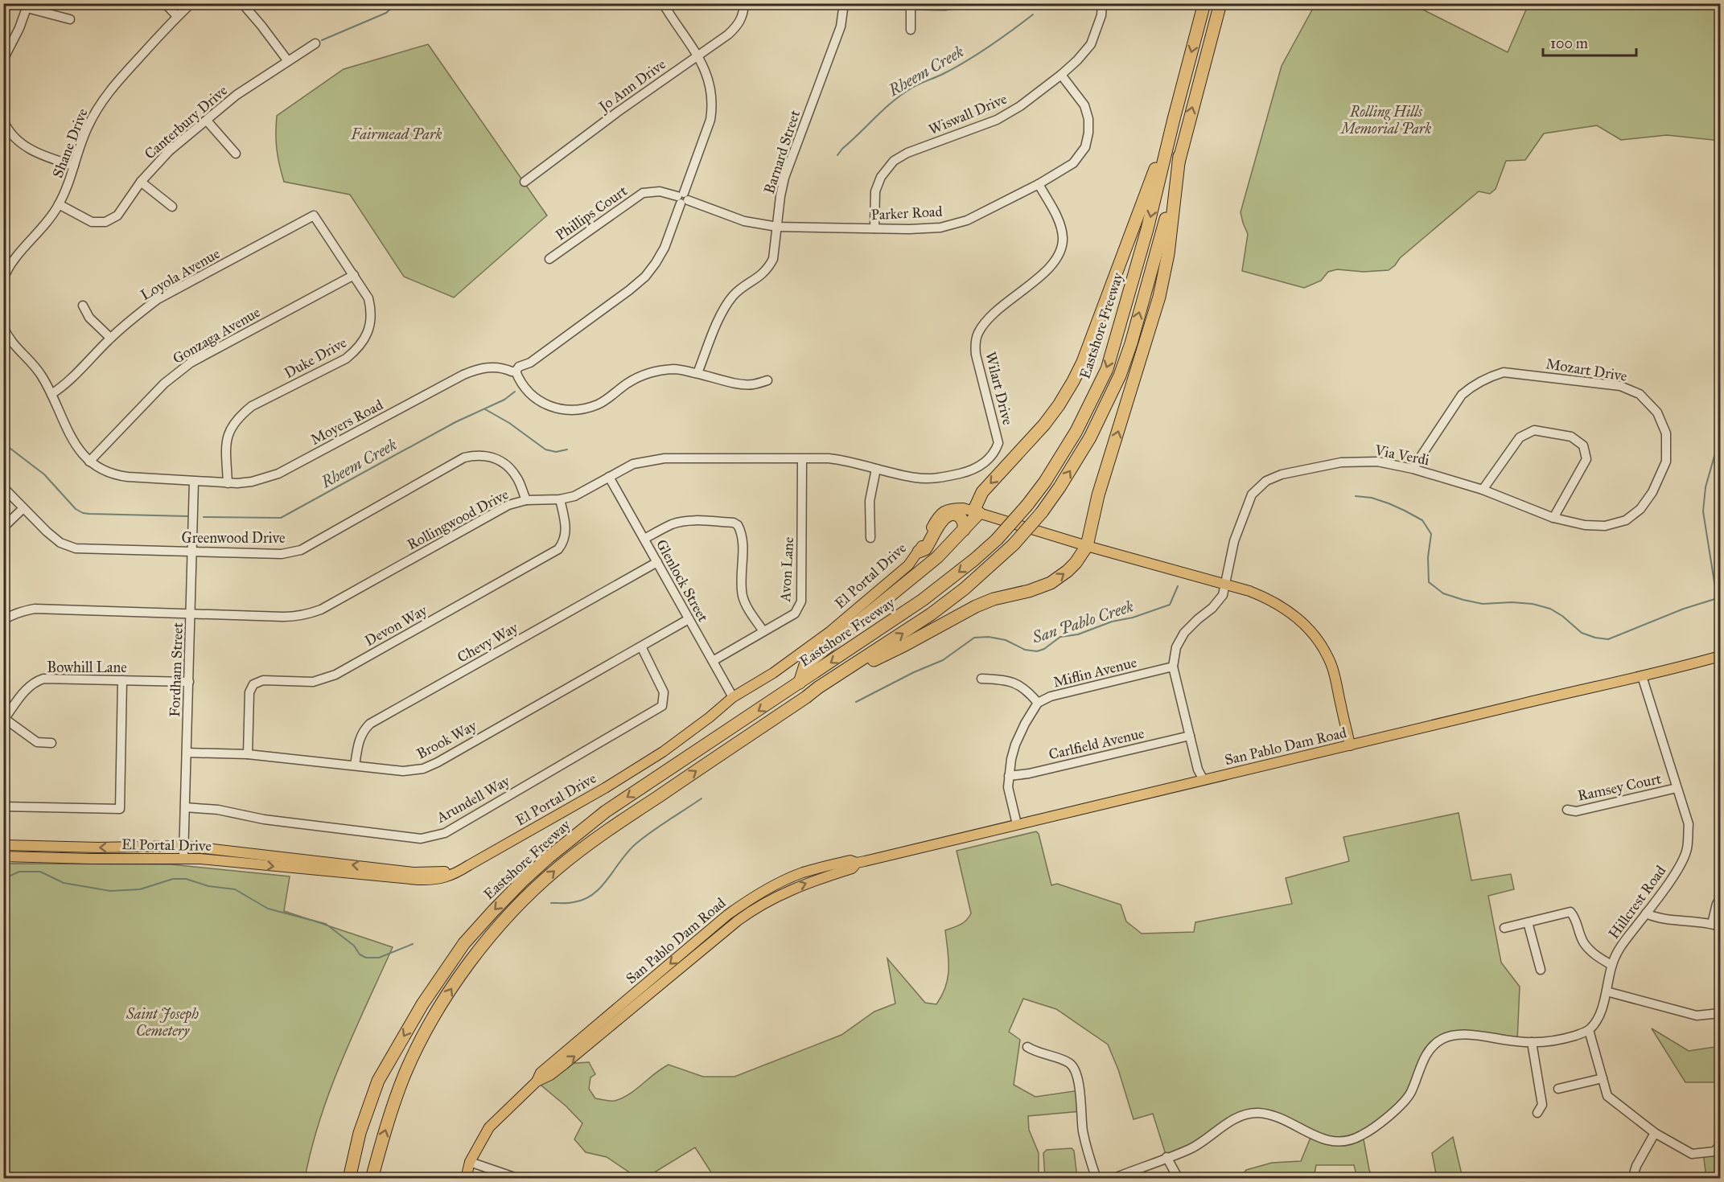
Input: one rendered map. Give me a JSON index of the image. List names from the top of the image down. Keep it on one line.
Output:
{"streets":{"highway":["Eastshore Freeway"],"main road":["El Portal Drive","San Pablo Dam Road"],"street":["Jo Ann Drive","Wiswall Drive","Canterbury Drive","Shane Drive","Barnard Street","Phillips Court","Parker Road","Loyola Avenue","Gonzaga Avenue","Duke Drive","Mozart Drive","Wilart Drive","Moyers Road","Via Verdi","Rollingwood Drive","Greenwood Drive","Avon Lane","Glenlock Street","Devon Way","Chevy Way","Bowhill Lane","Fordham Street","Miflin Avenue","Brook Way","Carlfield Avenue","Ramsey Court","Arundell Way","Hillcrest Road"]},"crossings":[["Jo Ann Drive","Moyers Road"],["Wiswall Drive","Parker Road"],["Canterbury Drive","Shane Drive"],["Barnard Street","Parker Road"],["Phillips Court","Parker Road"],["Phillips Court","Moyers Road"],["Parker Road","Wilart Drive"],["Parker Road","Moyers Road"],["Loyola Avenue","Duke Drive"],["Gonzaga Avenue","Duke Drive"],["Duke Drive","Moyers Road"],["Mozart Drive","Via Verdi"],["Wilart Drive","Rollingwood Drive"],["Moyers Road","Fordham Street"],["Via Verdi","El Portal Drive"],["Via Verdi","Miflin Avenue"],["Rollingwood Drive","Greenwood Drive"],["Rollingwood Drive","Avon Lane"],["Rollingwood Drive","Glenlock Street"],["Rollingwood Drive","Devon Way"],["Rollingwood Drive","Fordham Street"],["Greenwood Drive","Fordham Street"],["Avon Lane","Glenlock Street"],["El Portal Drive","Glenlock Street"],["El Portal Drive","Fordham Street"],["El Portal Drive","San Pablo Dam Road"],["Glenlock Street","Chevy Way"],["Glenlock Street","Brook Way"],["Devon Way","Brook Way"],["Chevy Way","Brook Way"],["Bowhill Lane","Fordham Street"],["Fordham Street","Brook Way"],["Fordham Street","Arundell Way"],["Miflin Avenue","Carlfield Avenue"],["Miflin Avenue","San Pablo Dam Road"],["Brook Way","Arundell Way"],["San Pablo Dam Road","Hillcrest Road"],["Ramsey Court","Hillcrest Road"]],"water":["Rheem Creek","San Pablo Creek"],"parks":["Rolling Hills Memorial Park","Fairmead Park","Saint Joseph Cemetery"],"scale_bar":"100 m"}
